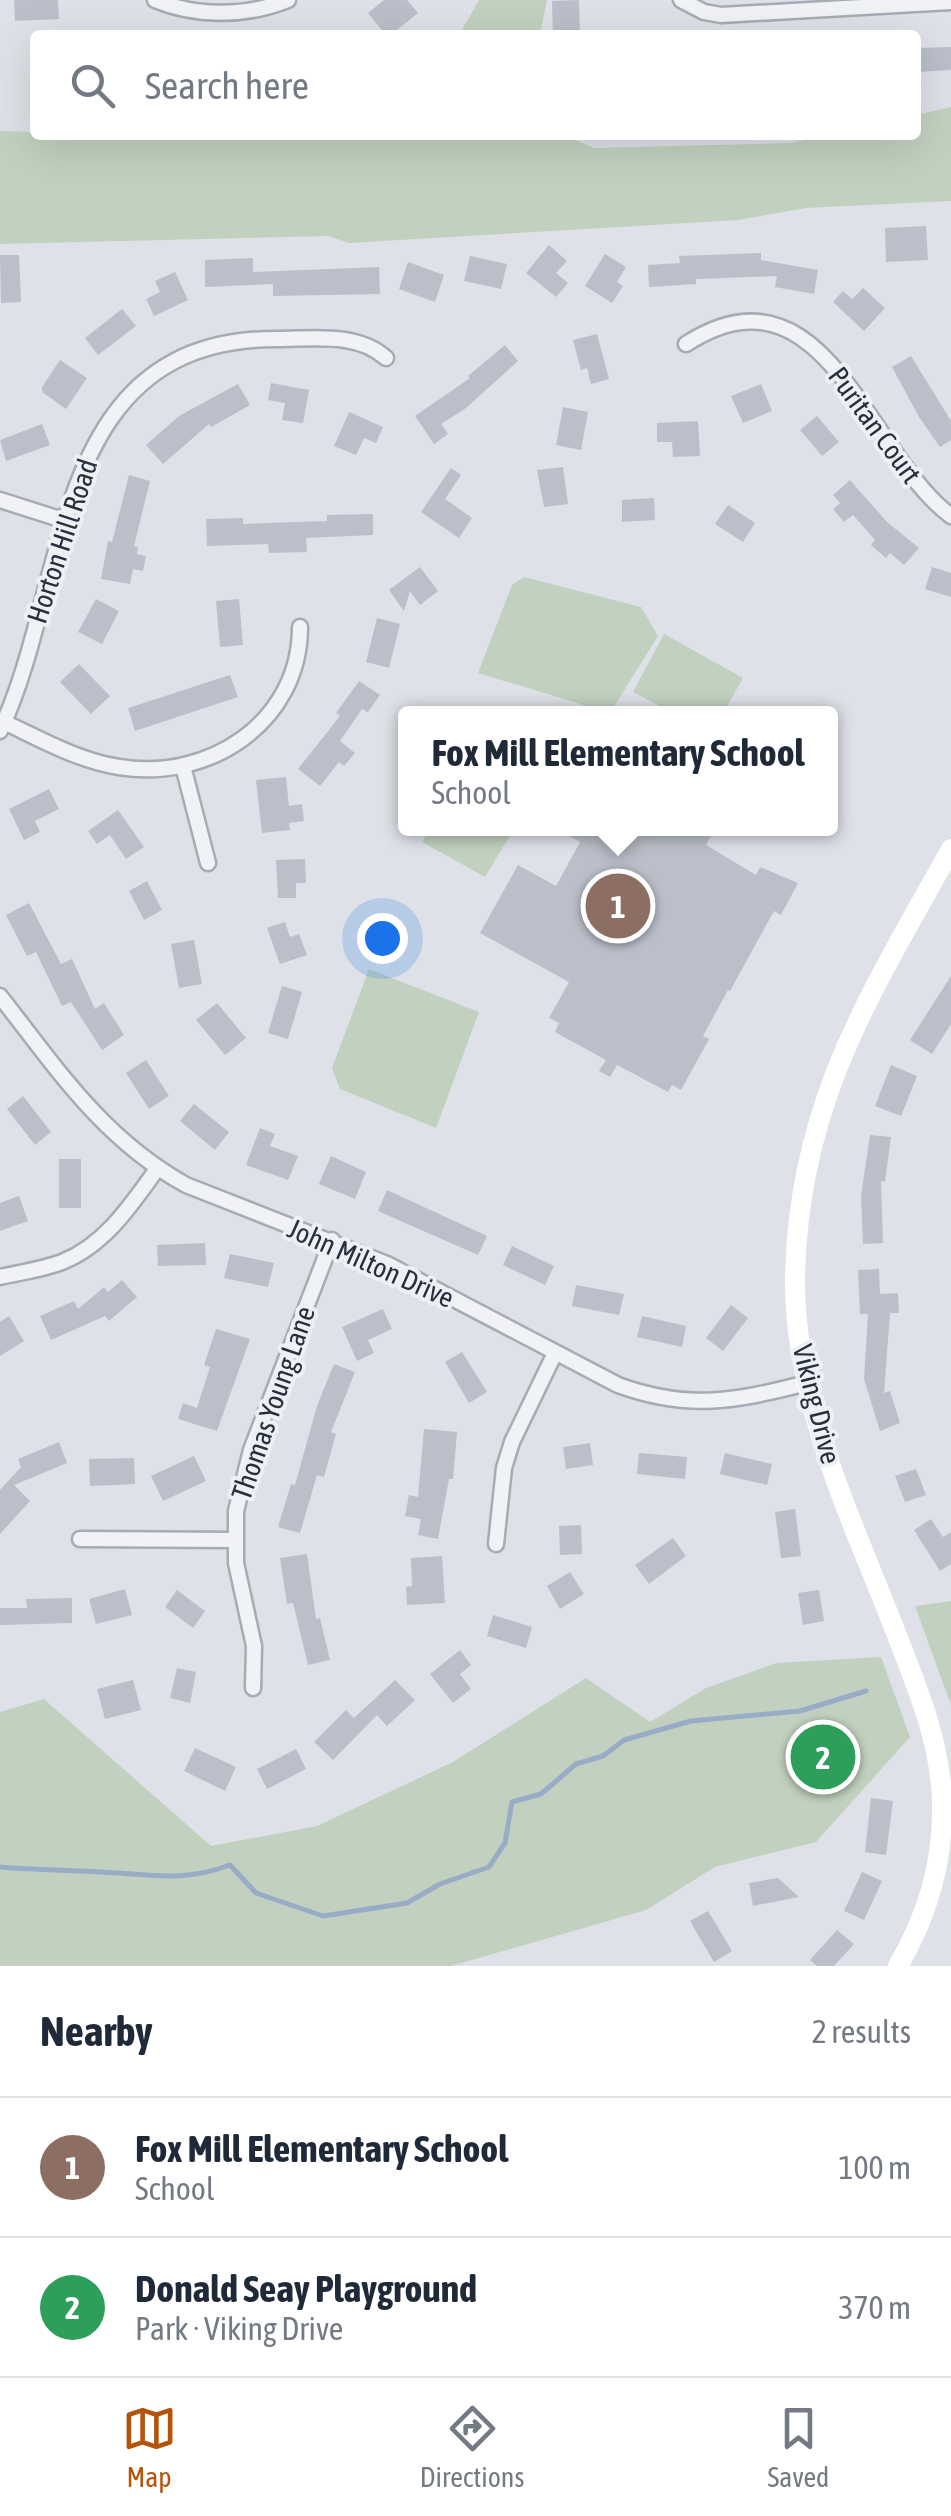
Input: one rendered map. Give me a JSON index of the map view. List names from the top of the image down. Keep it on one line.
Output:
{"streets":{"street":["Puritan Court","Horton Hill Road","John Milton Drive","Thomas Young Lane","Viking Drive"]},"crossings":[["John Milton Drive","Thomas Young Lane"],["John Milton Drive","Viking Drive"]],"page":{"search":"Search here","popup":["Fox Mill Elementary School","School"],"pins":["1","2"],"heading":["Nearby","2 results"],"list":[{"mark":"1","name":"Fox Mill Elementary School","note":"School","value":"100 m"},{"mark":"2","name":"Donald Seay Playground","note":"Park · Viking Drive","value":"370 m"}],"nav":["Map","Directions","Saved"]}}
